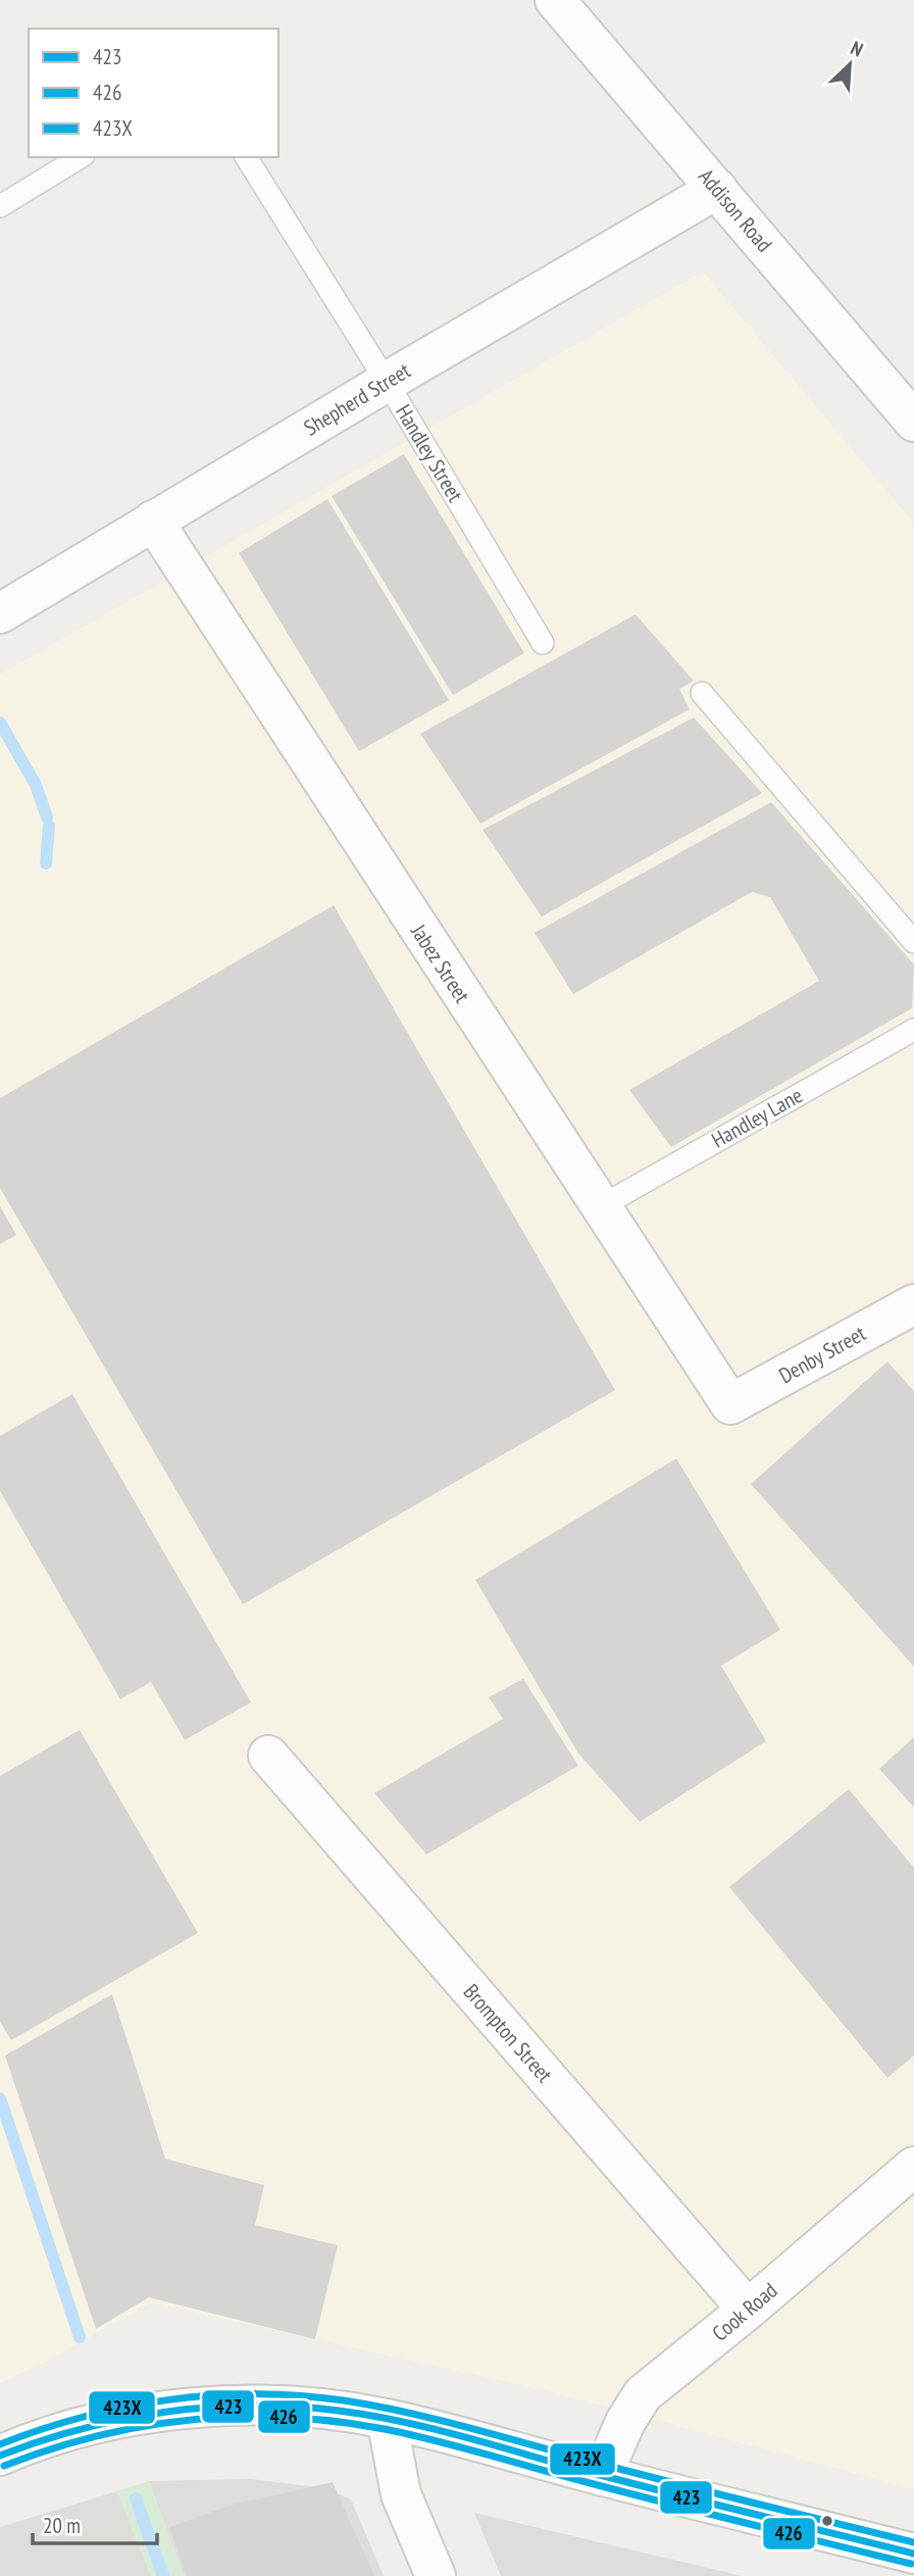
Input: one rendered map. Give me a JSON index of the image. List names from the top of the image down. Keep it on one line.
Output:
{"streets":{"street":["Addison Road","Shepherd Street","Jabez Street","Denby Street","Brompton Street","Cook Road"],"lane":["Handley Street","Handley Lane"]},"crossings":[["Addison Road","Shepherd Street"],["Shepherd Street","Handley Street"],["Shepherd Street","Jabez Street"],["Jabez Street","Handley Lane"],["Jabez Street","Denby Street"],["Brompton Street","Cook Road"]],"lines":["transit line 423X","transit line 423","transit line 426"],"legend":["423","426","423X"],"scale_bar":"20 m","north":"top right"}
